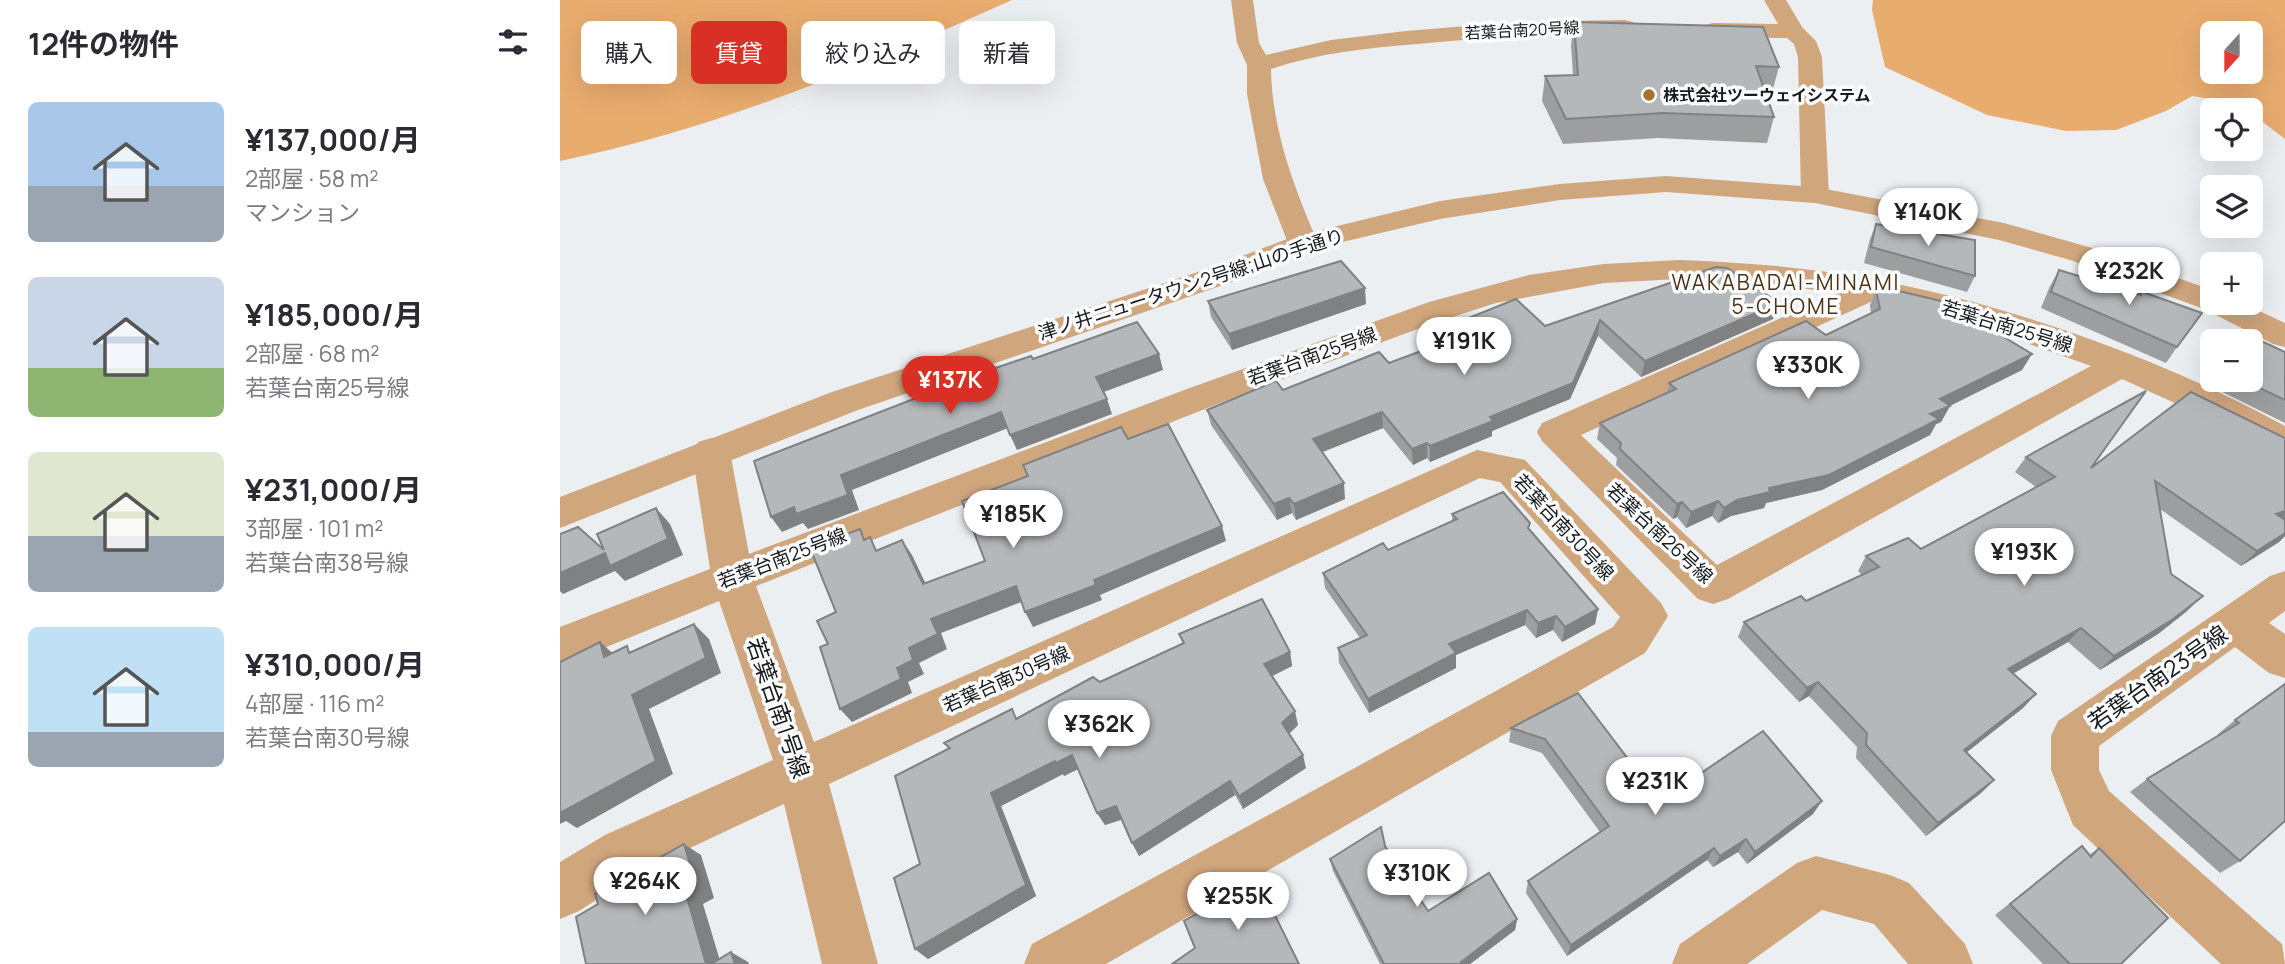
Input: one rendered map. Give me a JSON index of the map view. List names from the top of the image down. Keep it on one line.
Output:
{"streets":{"street":["若葉台南20号線","津ノ井ニュータウン2号線;山の手通り","若葉台南25号線","若葉台南30号線","若葉台南26号線","若葉台南23号線","若葉台南1号線"]},"crossings":[["津ノ井ニュータウン2号線;山の手通り","若葉台南1号線"],["若葉台南25号線","若葉台南26号線"],["若葉台南25号線","若葉台南1号線"],["若葉台南30号線","若葉台南1号線"]],"districts":["WAKABADAI-MINAMI 5-CHOME"],"places":["株式会社ツーウェイシステム"],"north":"bottom","page":{"heading":"12件の物件","map_buttons":["+","−"],"chip":["購入","賃貸","絞り込み","新着"],"list":[{"name":"¥137,000/月","note":"2部屋 · 58 m² · マンション"},{"name":"¥185,000/月","note":"2部屋 · 68 m² · 若葉台南25号線"},{"name":"¥231,000/月","note":"3部屋 · 101 m² · 若葉台南38号線"},{"name":"¥310,000/月","note":"4部屋 · 116 m² · 若葉台南30号線"}],"price":["¥140K","¥232K","¥191K","¥330K","¥137K","¥185K","¥193K","¥362K","¥231K","¥310K","¥264K","¥255K"]}}
